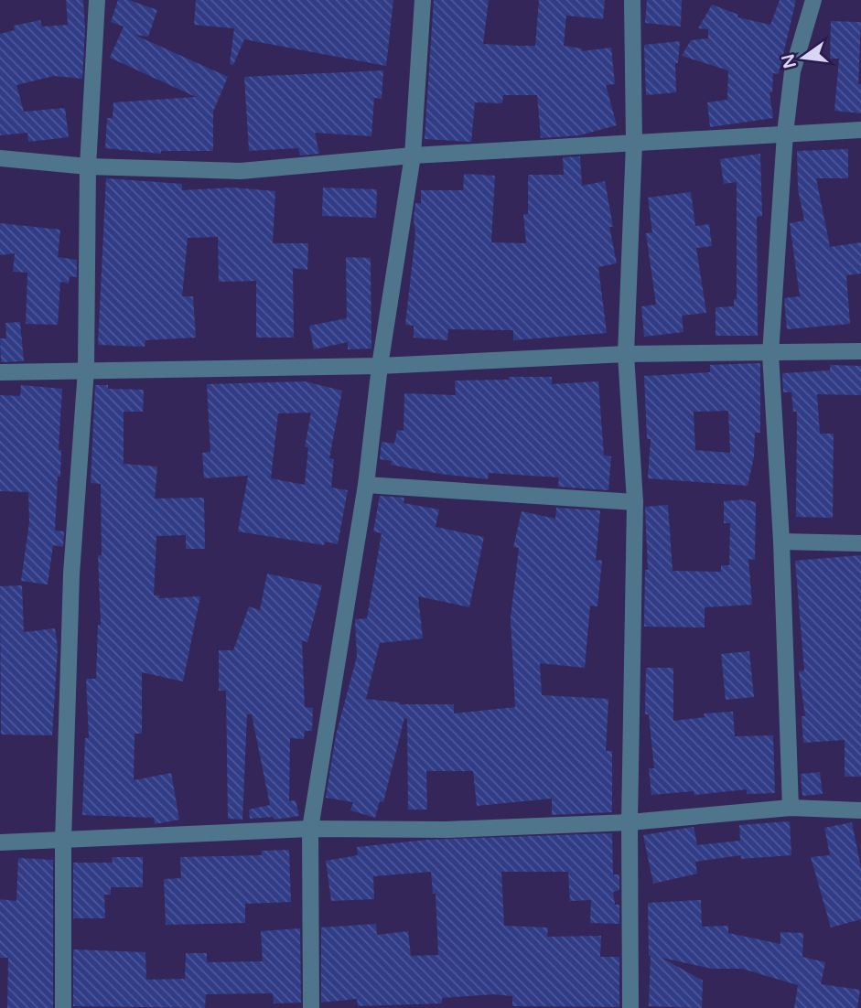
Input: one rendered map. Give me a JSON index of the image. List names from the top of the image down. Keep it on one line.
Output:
{"north":"left"}
